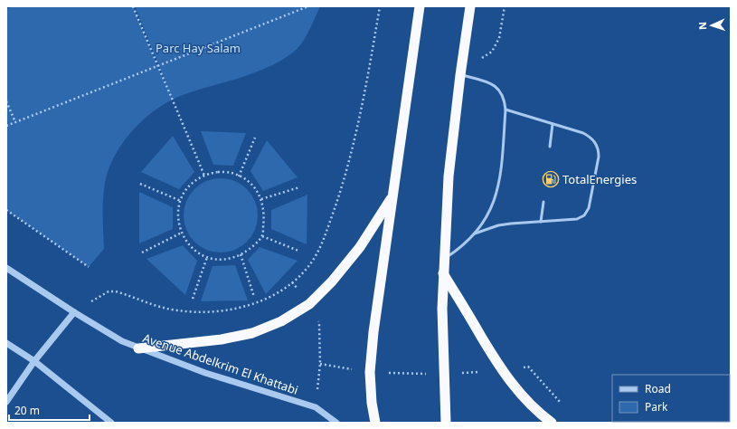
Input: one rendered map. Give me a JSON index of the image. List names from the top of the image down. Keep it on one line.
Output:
{"streets":{"street":["Avenue Abdelkrim El Khattabi"]},"parks":["Parc Hay Salam"],"places":{"fuel station":["TotalEnergies"]},"legend":["Road","Park"],"scale_bar":"20 m","north":"left"}
